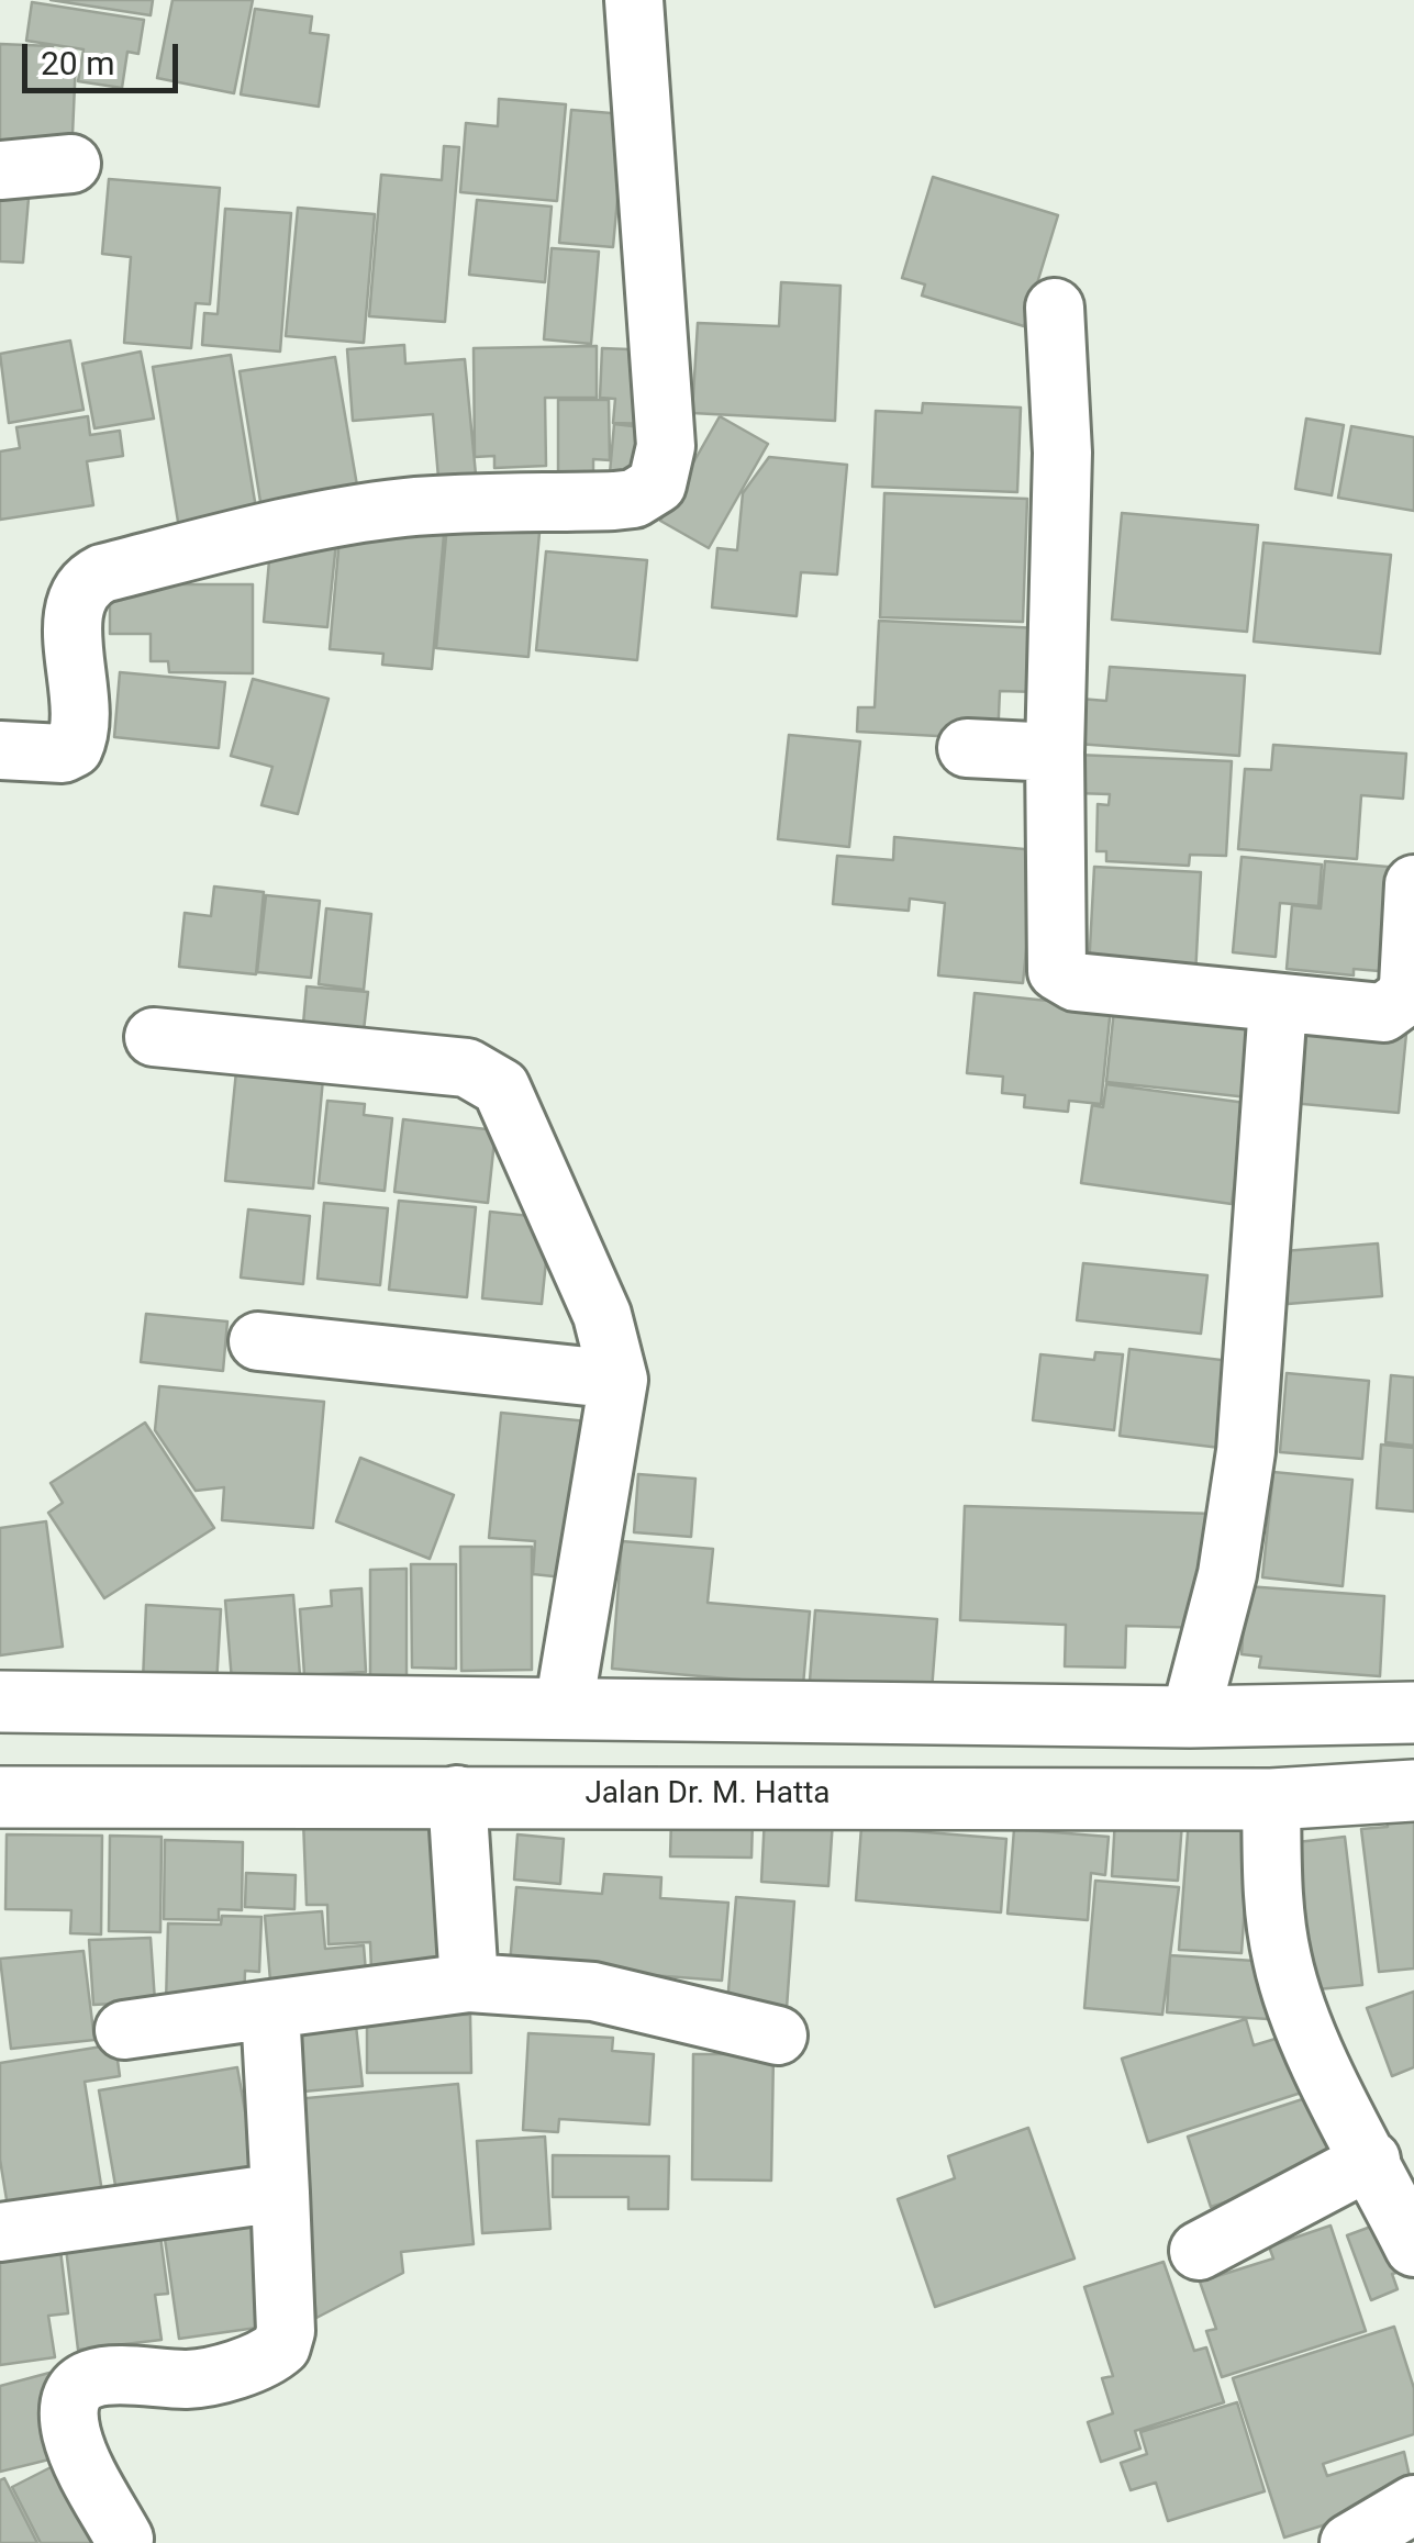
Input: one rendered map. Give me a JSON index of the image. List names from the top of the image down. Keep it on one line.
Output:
{"streets":{"main road":["Jalan Dr. M. Hatta"]},"scale_bar":"20 m"}
